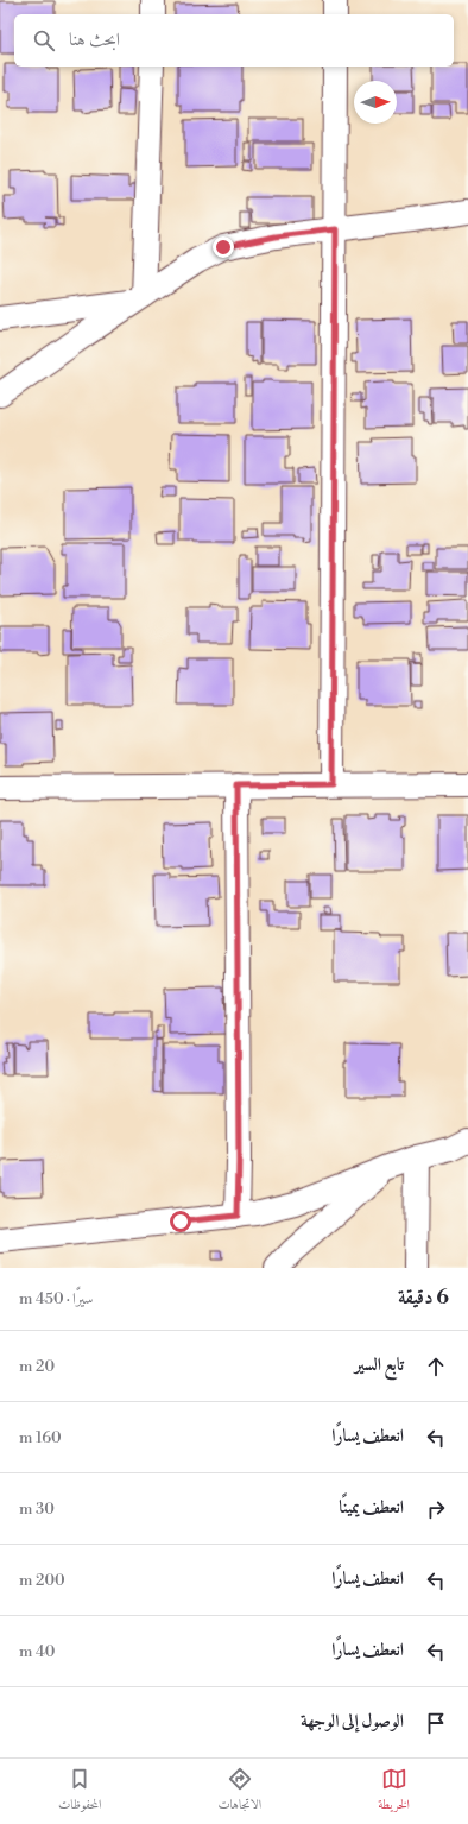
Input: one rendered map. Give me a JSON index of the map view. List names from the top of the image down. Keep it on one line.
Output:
{"north":"right","page":{"search":"ابحث هنا","heading":["6 دقيقة","سيرًا · 450 m"],"list":[["تابع السير","20 m"],["انعطف يسارًا","160 m"],["انعطف يمينًا","30 m"],["انعطف يسارًا","200 m"],["انعطف يسارًا","40 m"],"الوصول إلى الوجهة"],"nav":["الخريطة","الاتجاهات","المحفوظات"]}}
